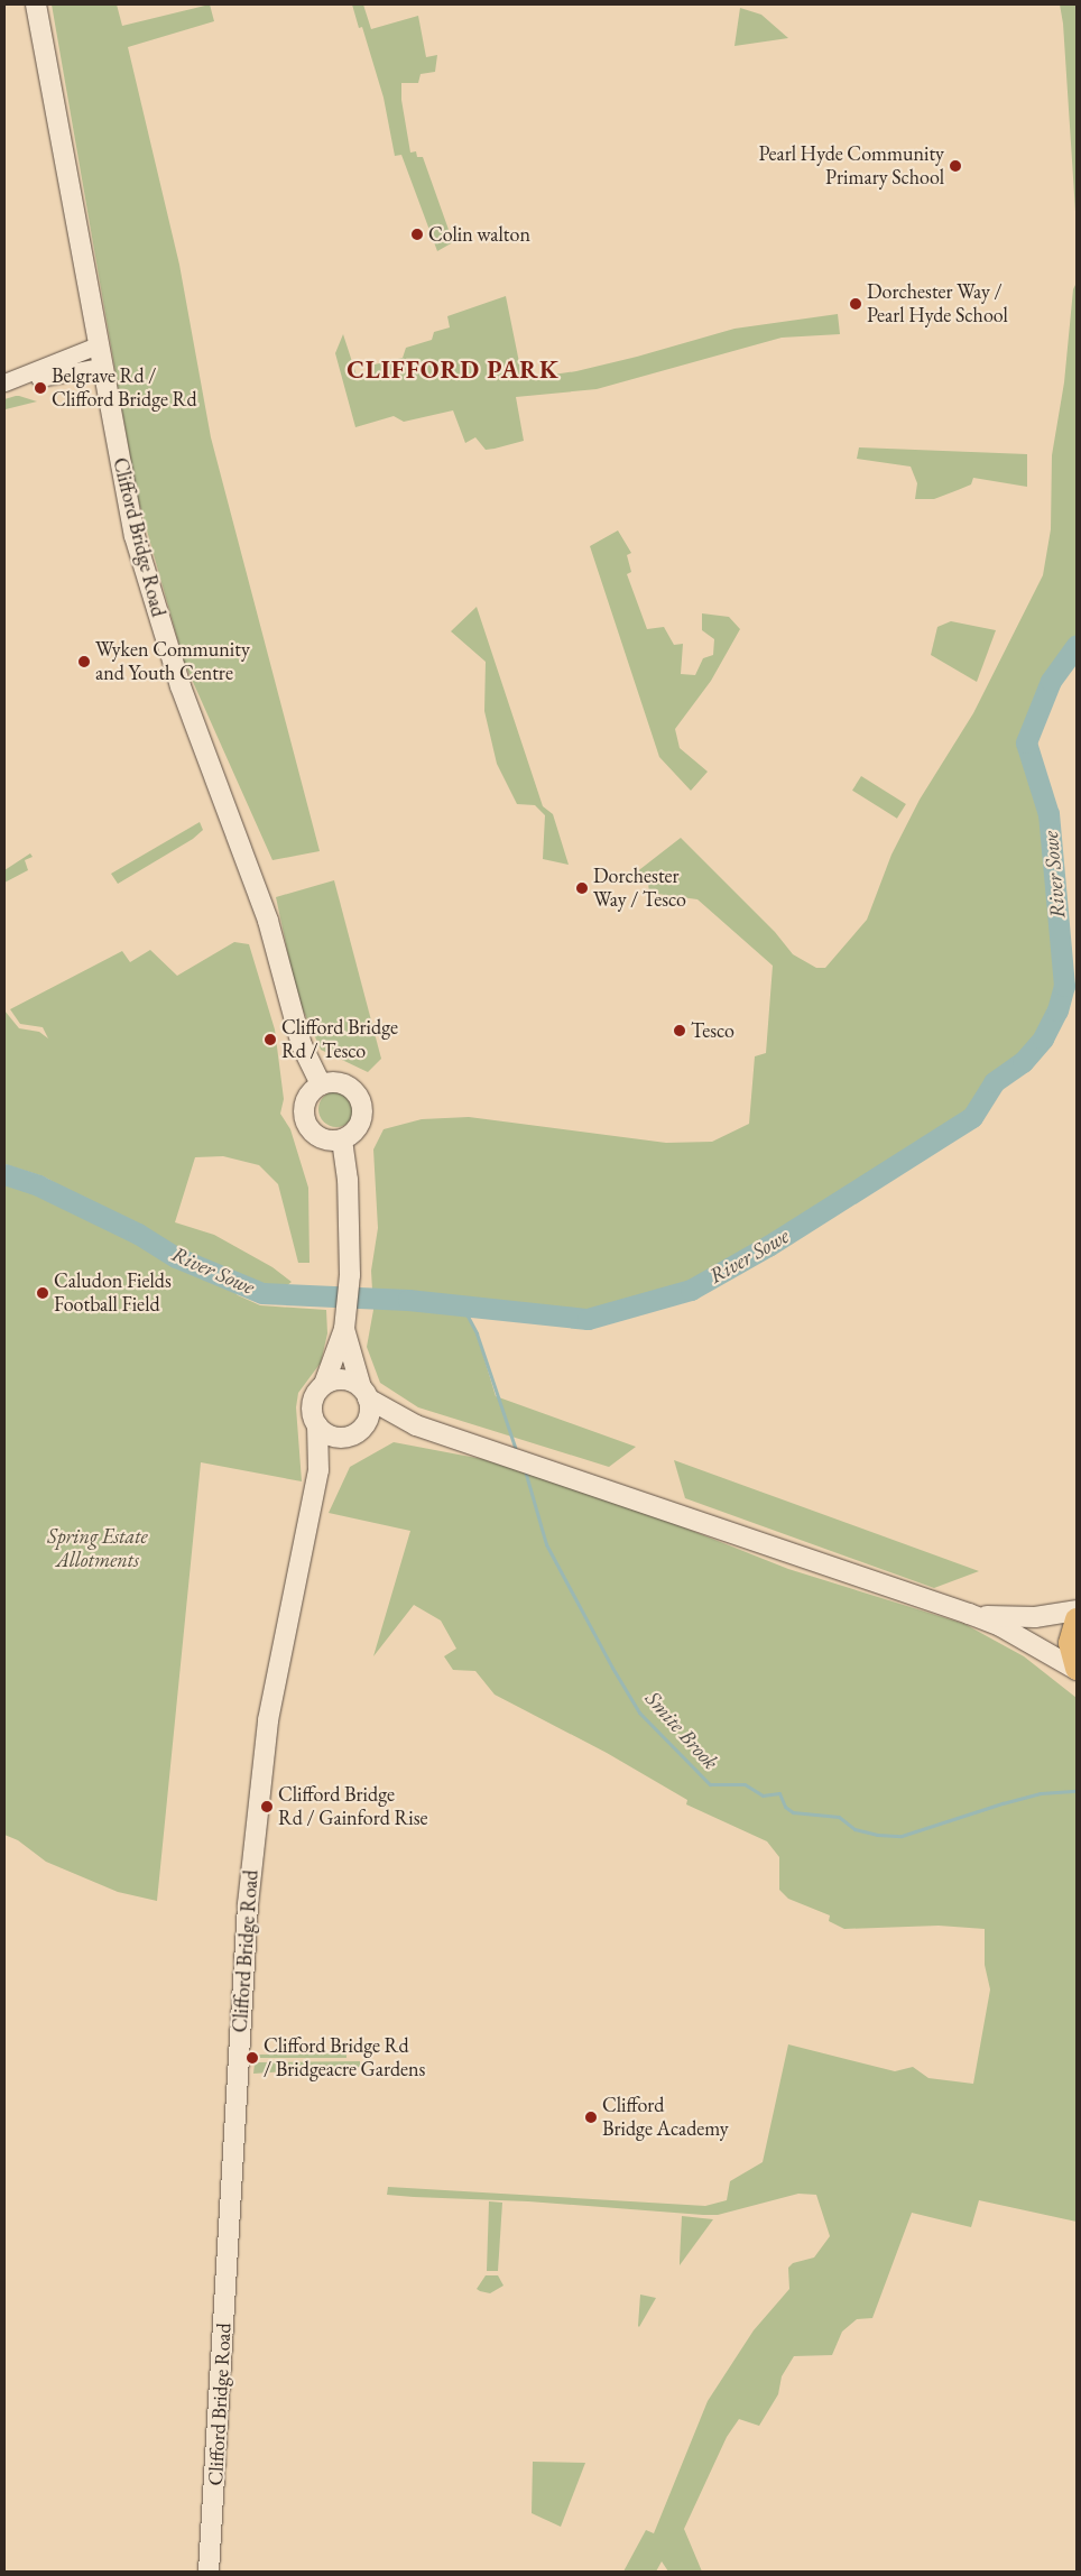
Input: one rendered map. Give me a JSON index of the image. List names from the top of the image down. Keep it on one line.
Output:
{"streets":{"main road":["Clifford Bridge Road"]},"districts":["CLIFFORD PARK"],"water":["River Sowe","Smite Brook"],"parks":["Spring Estate Allotments"],"places":["Pearl Hyde Community Primary School","Colin walton","Dorchester Way / Pearl Hyde School","Belgrave Rd / Clifford Bridge Rd","Wyken Community and Youth Centre","Dorchester Way / Tesco","Tesco","Clifford Bridge Rd / Tesco","Caludon Fields Football Field","Clifford Bridge Rd / Gainford Rise","Clifford Bridge Rd / Bridgeacre Gardens","Clifford Bridge Academy"]}
